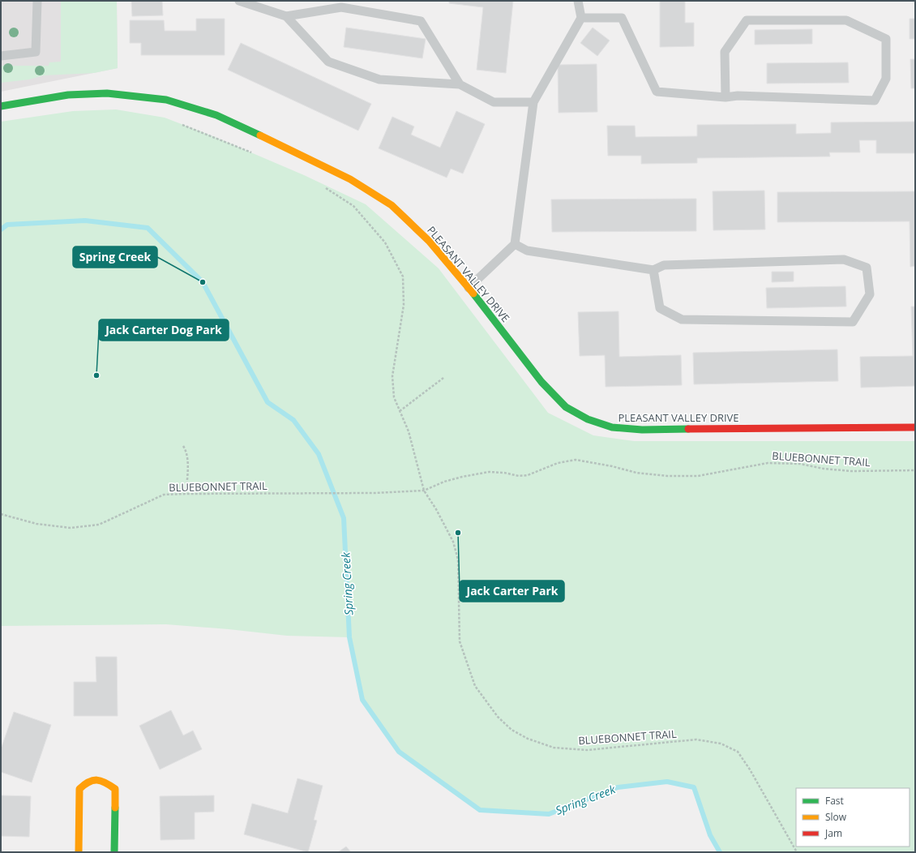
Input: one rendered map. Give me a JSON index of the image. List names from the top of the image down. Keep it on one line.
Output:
{"streets":{"street":["PLEASANT VALLEY DRIVE"],"path":["BLUEBONNET TRAIL"]},"water":["Spring Creek"],"places":["Spring Creek","Jack Carter Dog Park","Jack Carter Park"],"legend":["Fast","Slow","Jam"]}
